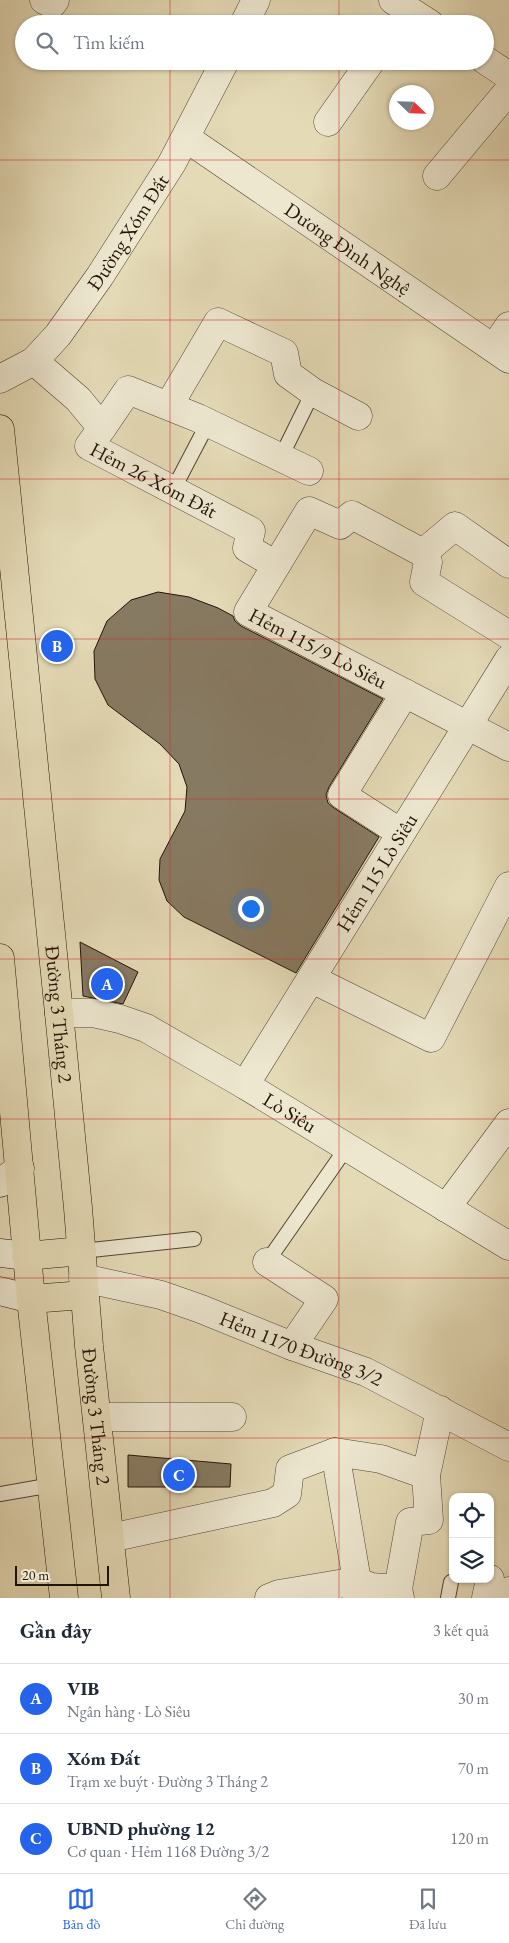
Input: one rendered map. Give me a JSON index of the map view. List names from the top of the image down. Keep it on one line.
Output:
{"streets":{"main road":["Đường 3 Tháng 2"],"street":["Đường Xóm Đất","Dương Đình Nghệ","Hẻm 26 Xóm Đất","Hẻm 115/9 Lò Siêu","Hẻm 115 Lò Siêu","Lò Siêu","Hẻm 1170 Đường 3/2"]},"crossings":[["Đường Xóm Đất","Dương Đình Nghệ"],["Đường Xóm Đất","Hẻm 26 Xóm Đất"],["Hẻm 26 Xóm Đất","Hẻm 115/9 Lò Siêu"],["Hẻm 115/9 Lò Siêu","Hẻm 115 Lò Siêu"],["Hẻm 115 Lò Siêu","Lò Siêu"],["Đường 3 Tháng 2","Lò Siêu"],["Đường 3 Tháng 2","Hẻm 1170 Đường 3/2"]],"scale_bar":"20 m","north":"bottom right","page":{"search":"Tìm kiếm","pins":["B","A","C"],"scale":"20 m","heading":["Gần đây","3 kết quả"],"list":[{"mark":"A","name":"VIB","note":"Ngân hàng · Lò Siêu","value":"30 m"},{"mark":"B","name":"Xóm Đất","note":"Trạm xe buýt · Đường 3 Tháng 2","value":"70 m"},{"mark":"C","name":"UBND phường 12","note":"Cơ quan · Hẻm 1168 Đường 3/2","value":"120 m"}],"nav":["Bản đồ","Chỉ đường","Đã lưu"]}}
